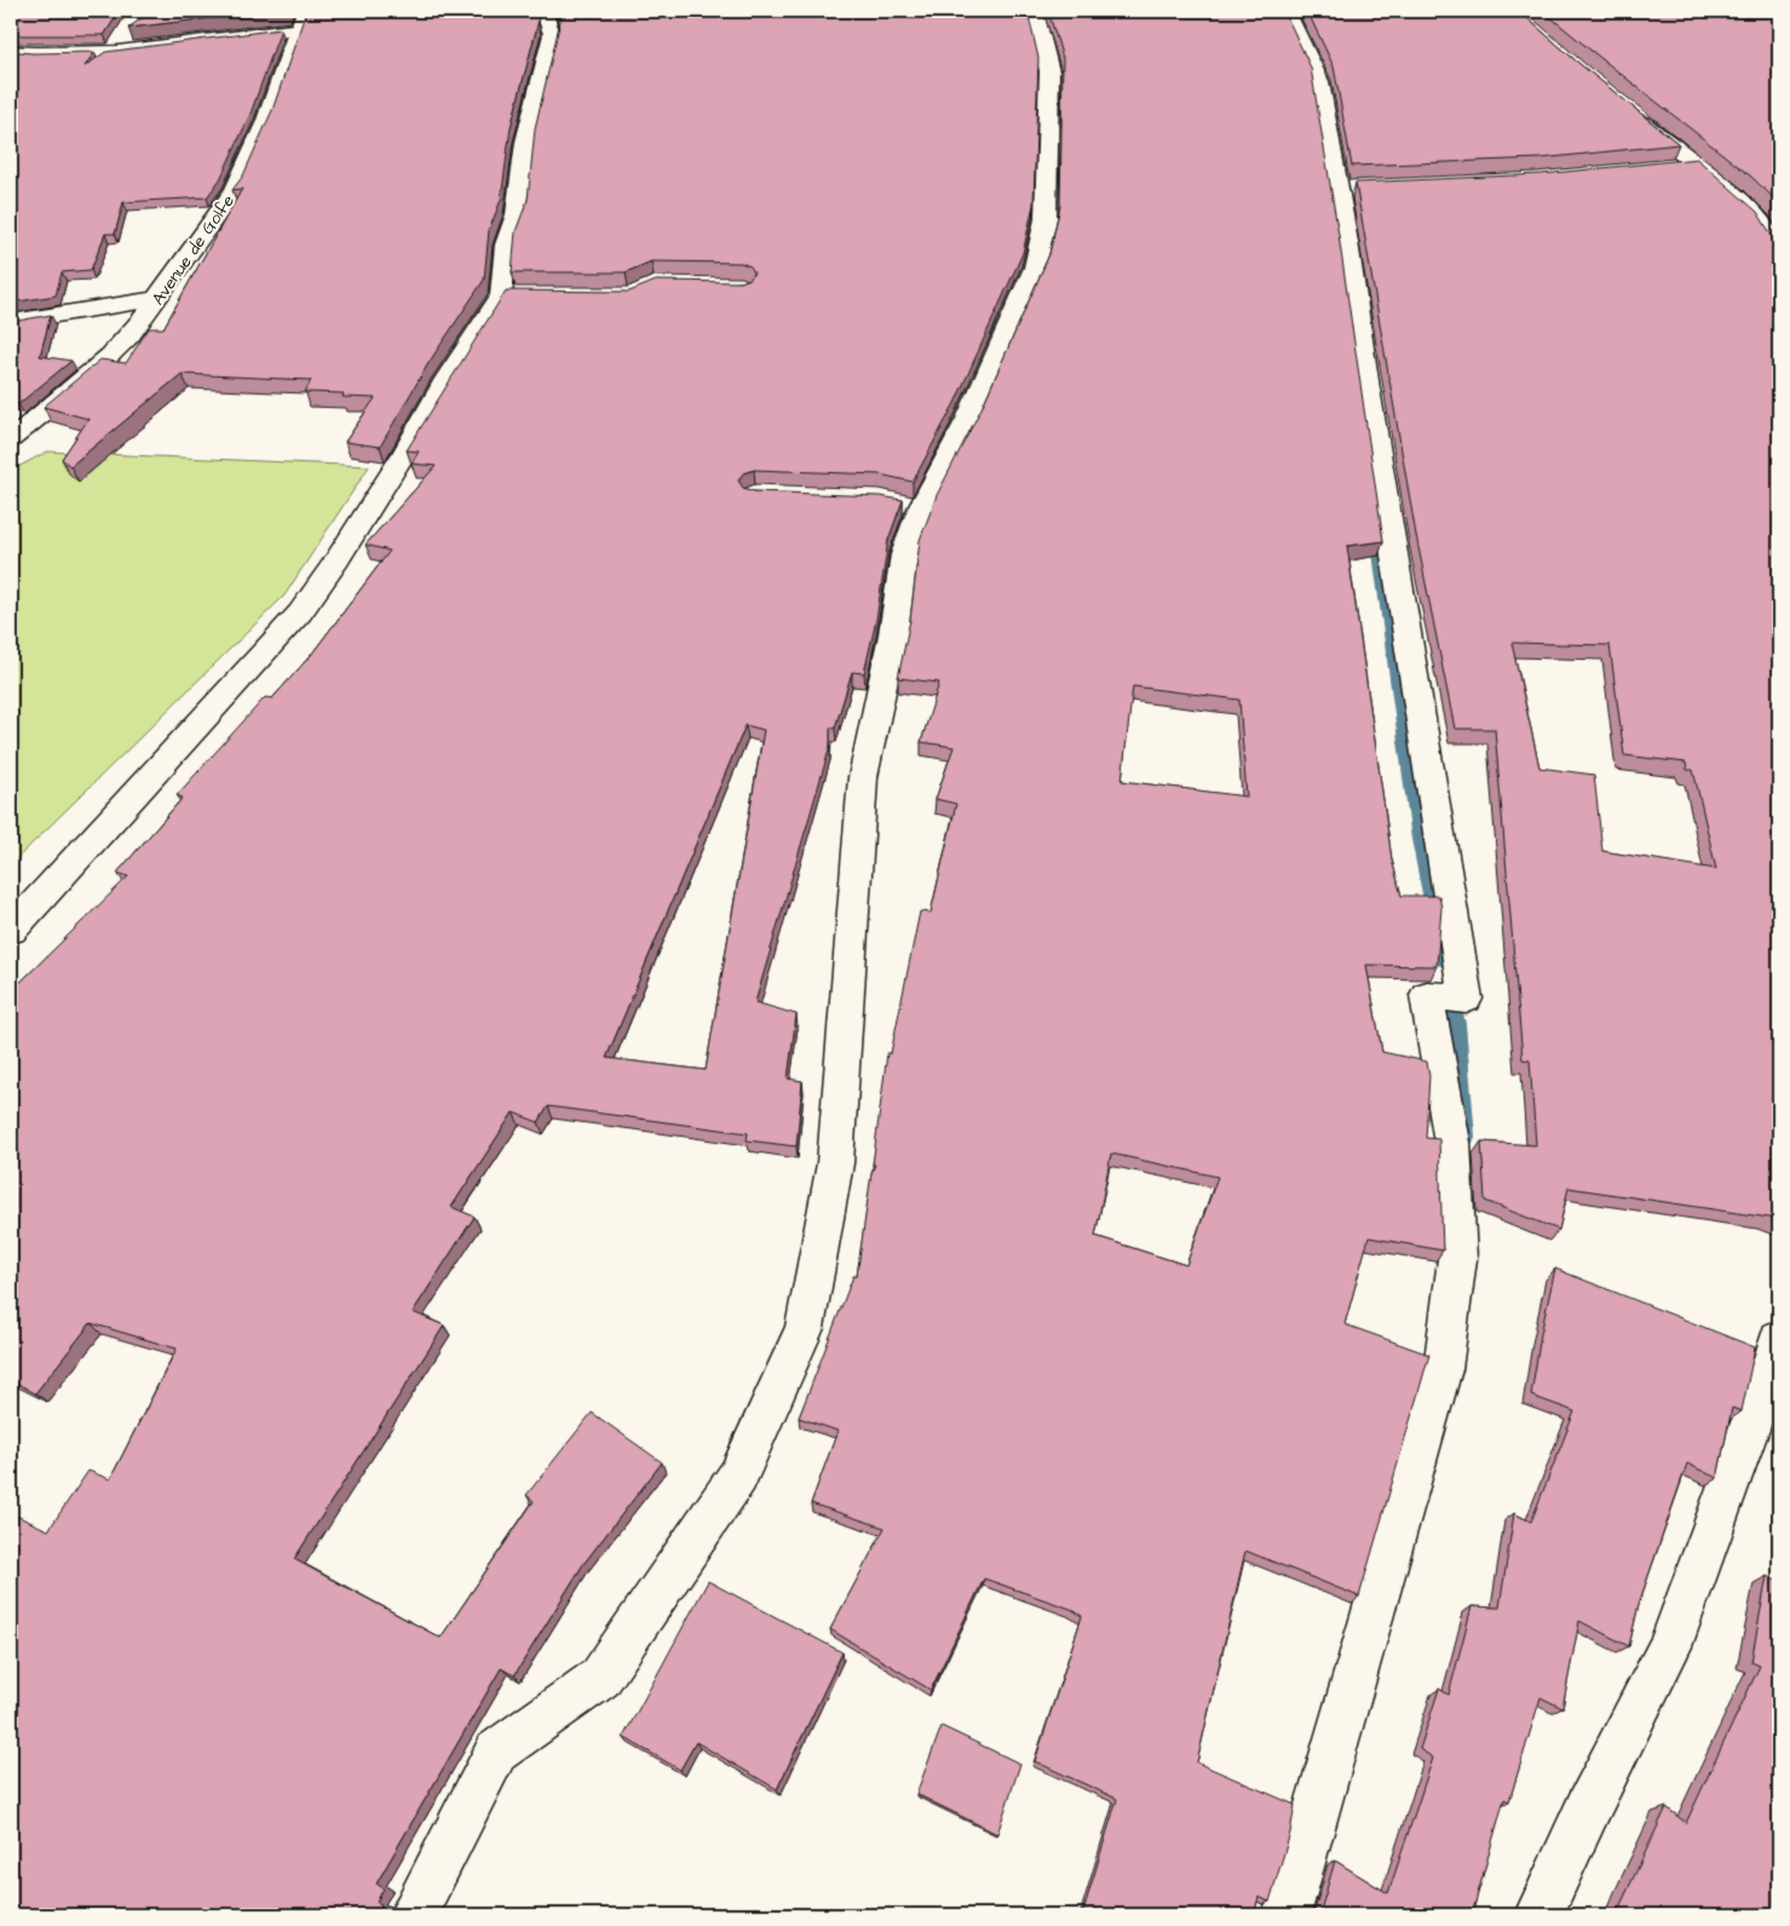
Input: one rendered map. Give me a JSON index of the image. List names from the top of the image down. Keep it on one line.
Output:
{"streets":{"street":["Avenue de Golfe"]}}
